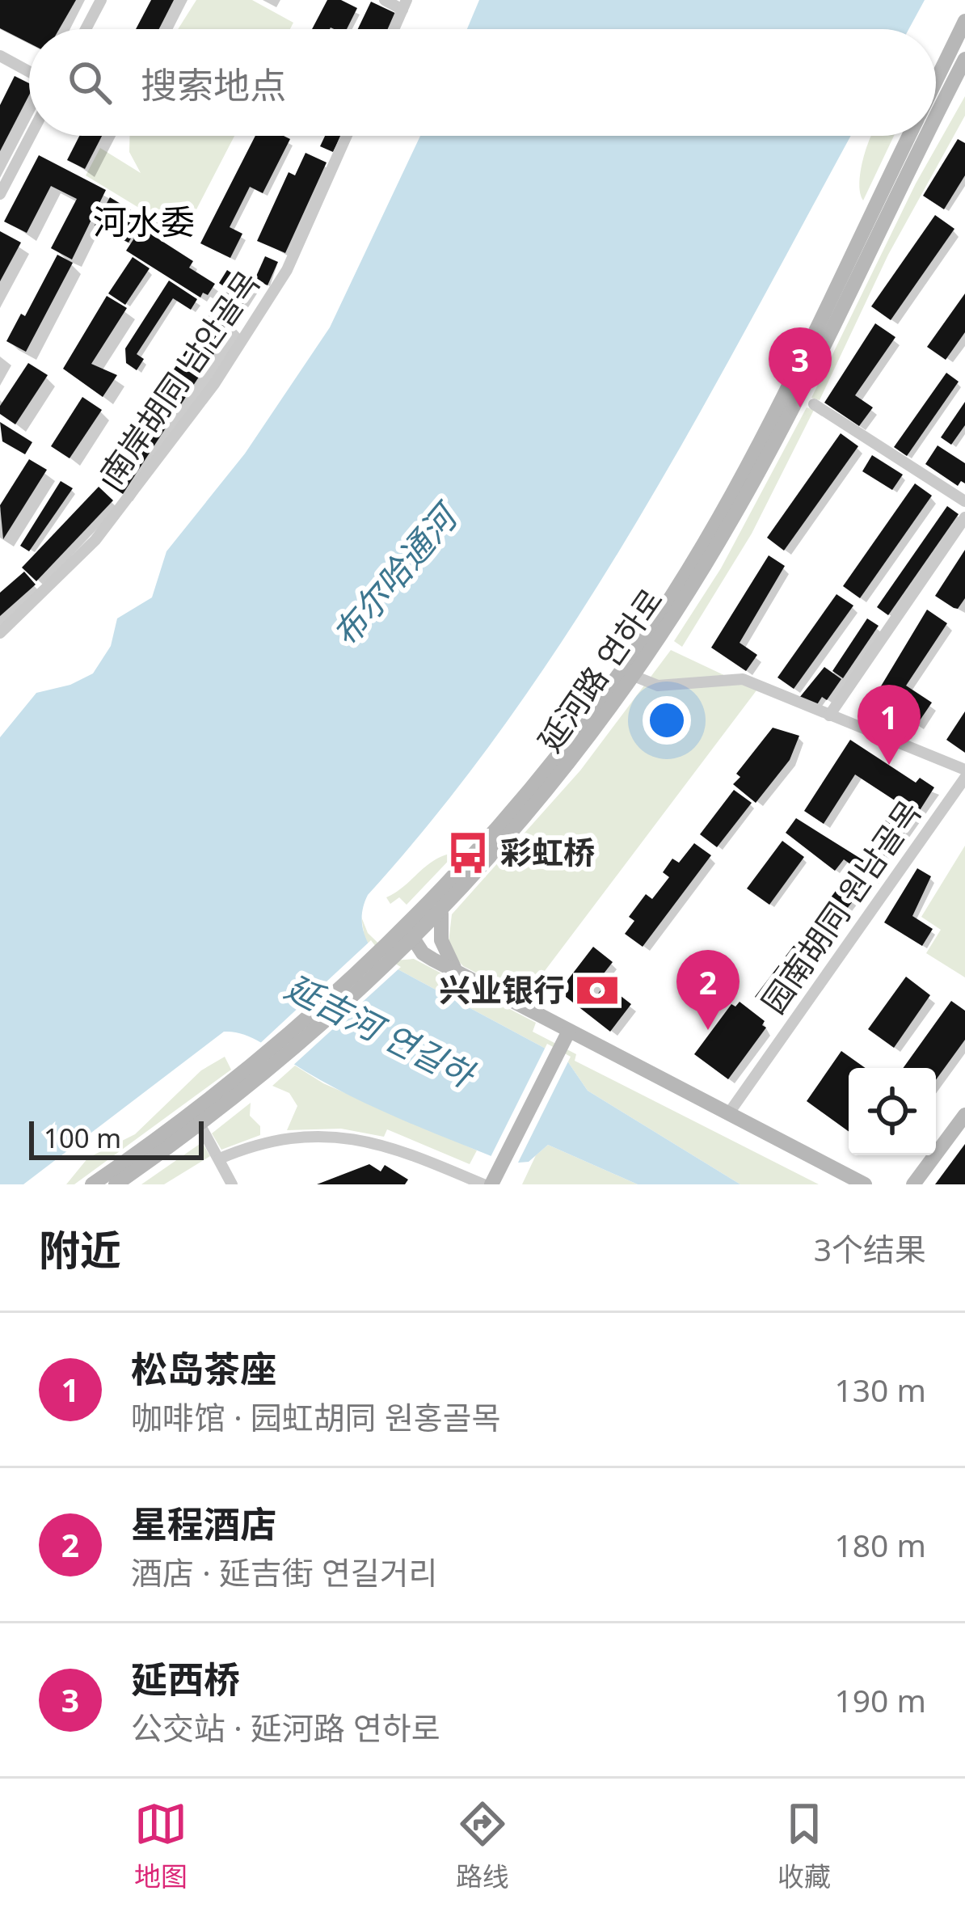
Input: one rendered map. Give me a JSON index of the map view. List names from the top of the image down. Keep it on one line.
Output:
{"streets":{"main road":["延河路 연하로"],"street":["南岸胡同 남안골목","园南胡同 원남골목"]},"districts":["河水委"],"water":["布尔哈通河","延吉河 연길하"],"places":{"bus stop":["彩虹桥"],"bank":["兴业银行"]},"scale_bar":"100 m","page":{"search":"搜索地点","pins":["3","1","2"],"scale":"100 m","heading":["附近","3个结果"],"list":[{"mark":"1","name":"松岛茶座","note":"咖啡馆 · 园虹胡同 원홍골목","value":"130 m"},{"mark":"2","name":"星程酒店","note":"酒店 · 延吉街 연길거리","value":"180 m"},{"mark":"3","name":"延西桥","note":"公交站 · 延河路 연하로","value":"190 m"}],"nav":["地图","路线","收藏"]}}
